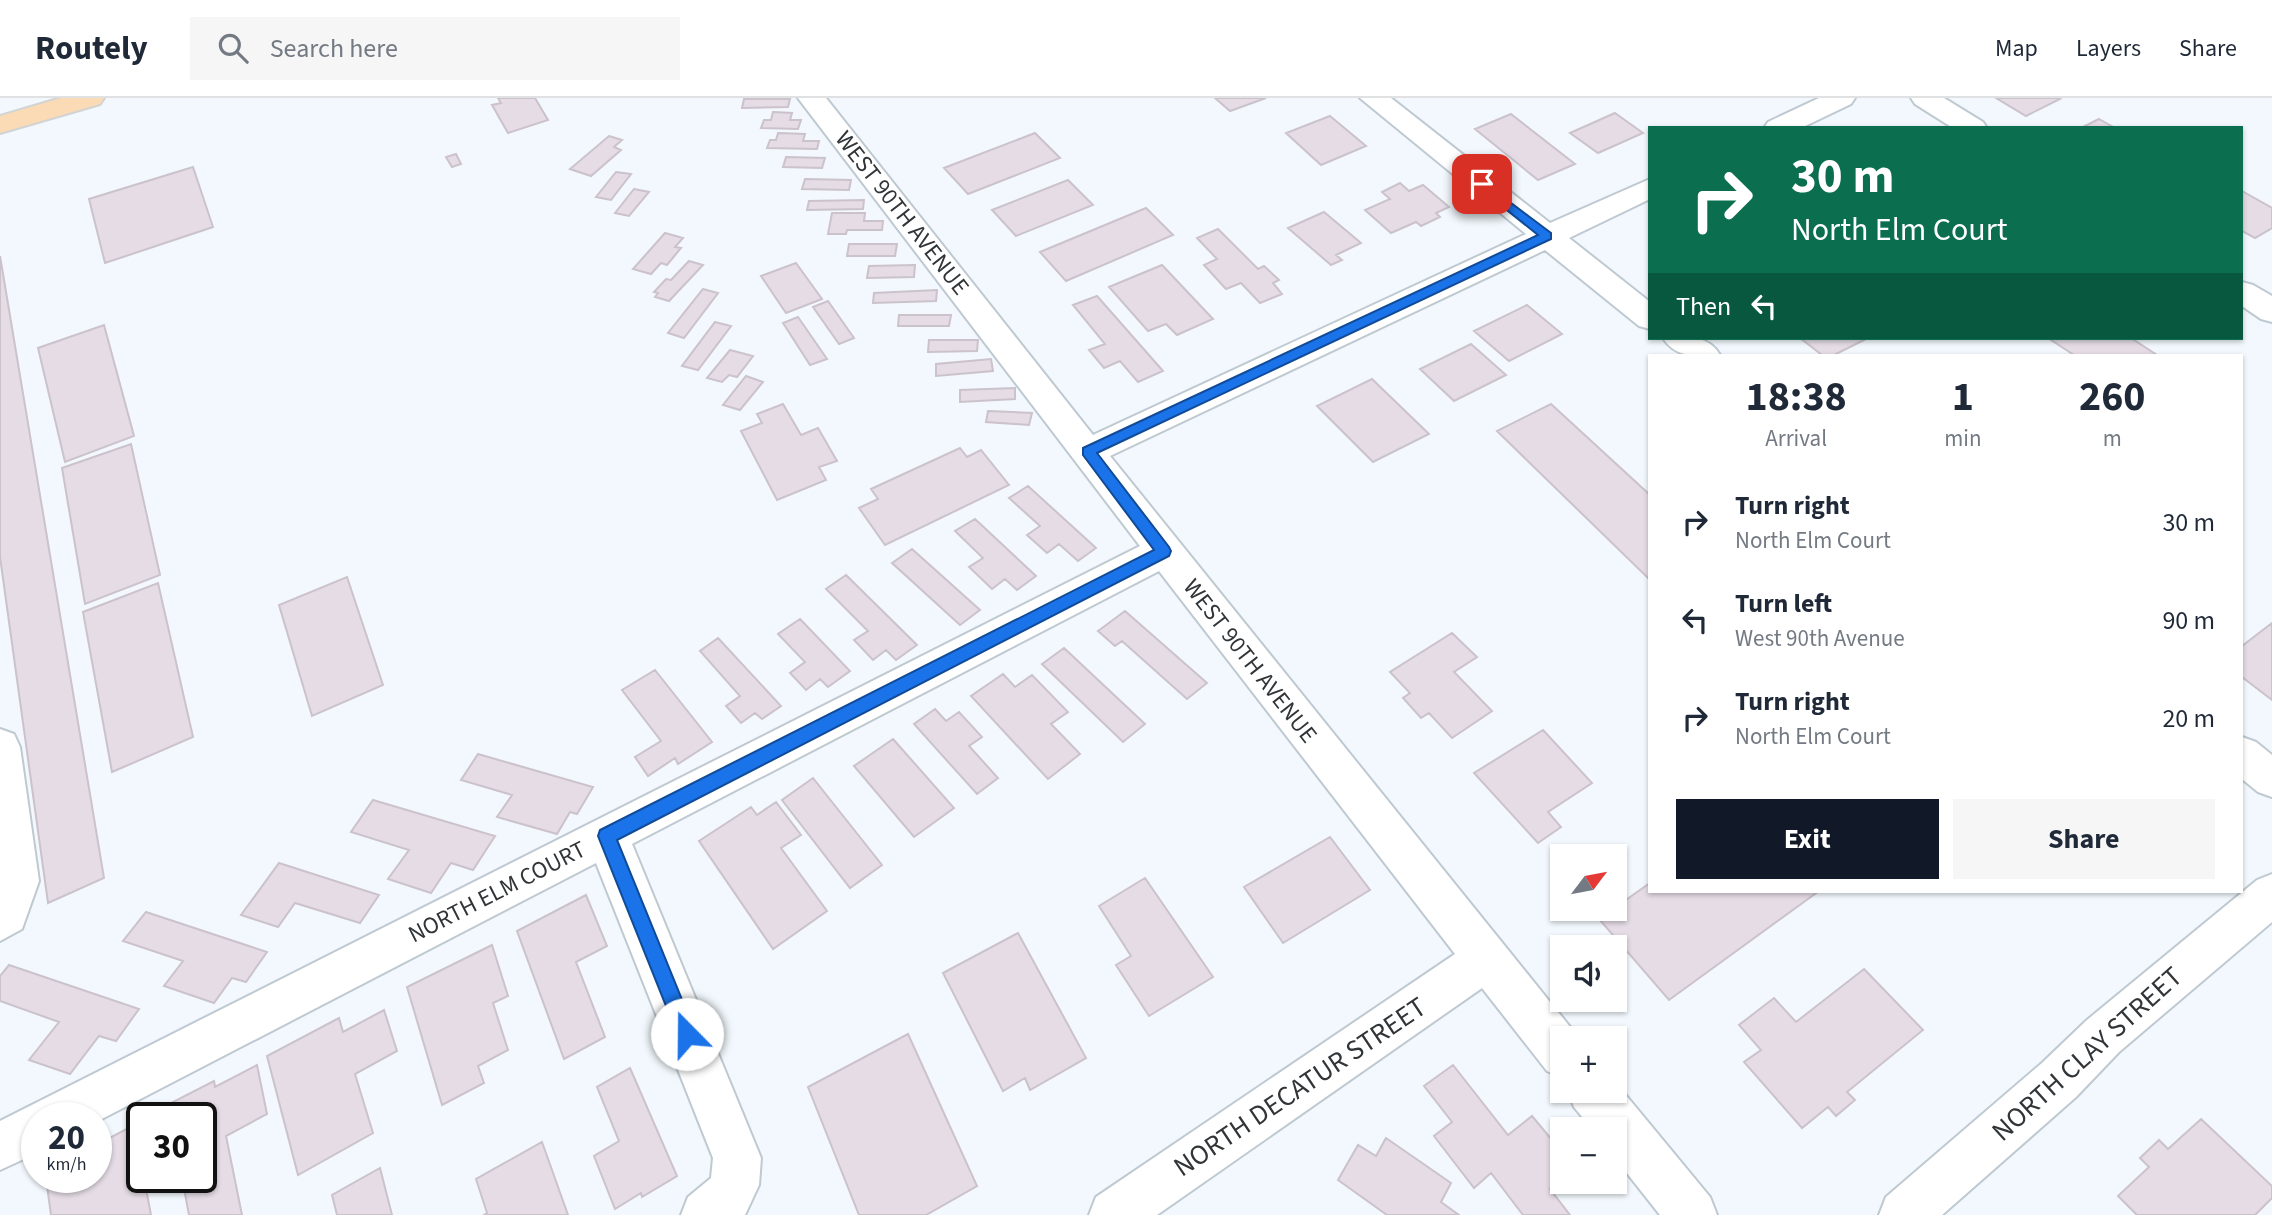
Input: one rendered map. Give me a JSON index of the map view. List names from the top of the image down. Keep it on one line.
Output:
{"streets":{"street":["WEST 90TH AVENUE","NORTH ELM COURT","NORTH CLAY STREET","NORTH DECATUR STREET"]},"crossings":[["WEST 90TH AVENUE","NORTH ELM COURT"],["WEST 90TH AVENUE","NORTH DECATUR STREET"]],"north":"top right","page":{"header":"Routely","search":"Search here","nav":["Map","Layers","Share"],"turn":["30 m","North Elm Court"],"then":"Then","eta":["18:38","Arrival","1","min","260","m"],"list":[{"name":"Turn right","note":"North Elm Court","value":"30 m"},{"name":"Turn left","note":"West 90th Avenue","value":"90 m"},{"name":"Turn right","note":"North Elm Court","value":"20 m"}],"buttons":["Exit","Share"],"map_buttons":["+","−"],"speed":"20 km/h","limit":"30"}}
